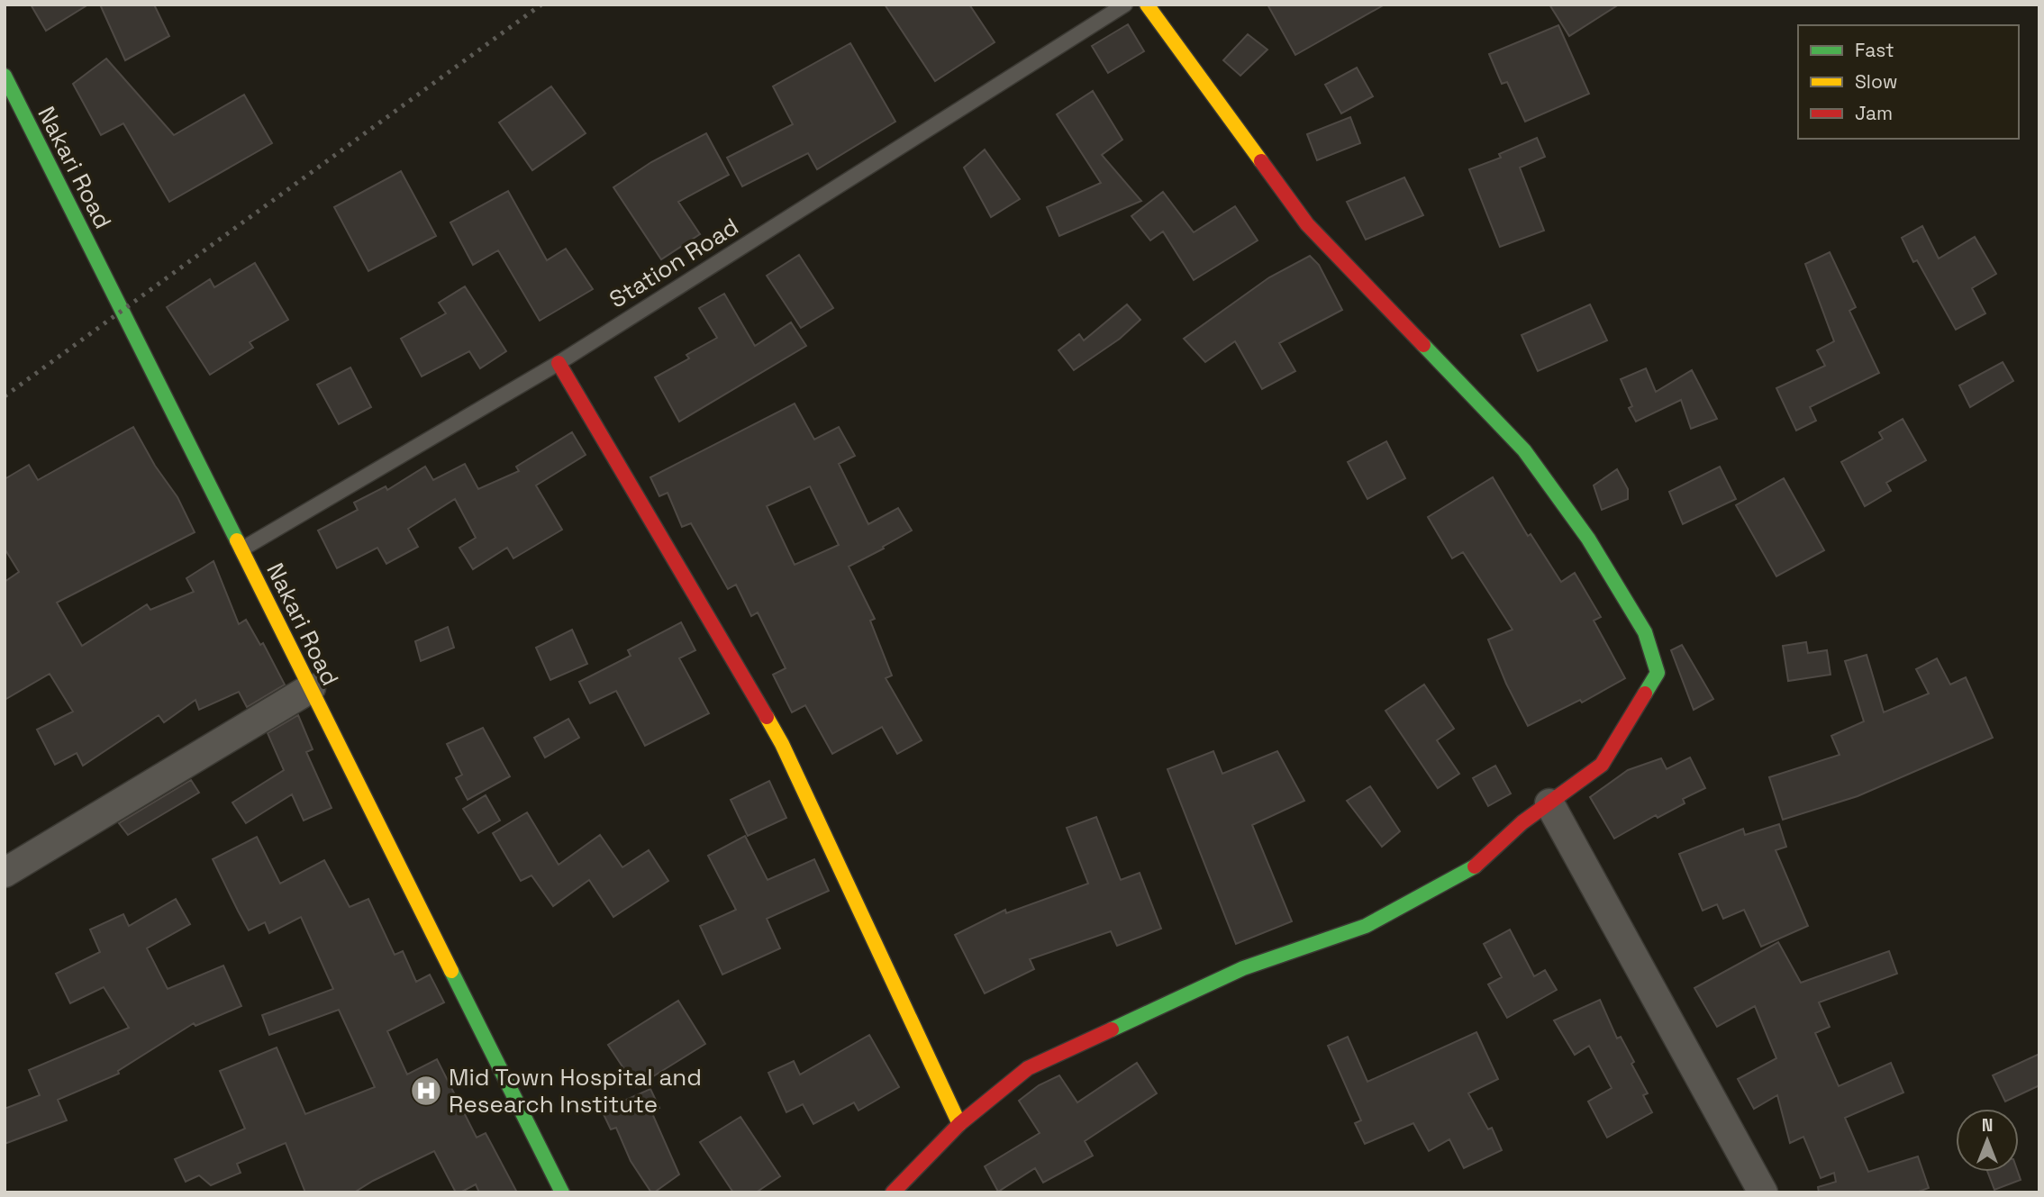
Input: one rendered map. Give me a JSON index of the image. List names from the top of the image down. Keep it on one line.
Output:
{"streets":{"street":["Nakari Road"],"lane":["Station Road"]},"crossings":[["Nakari Road","Station Road"]],"places":{"hospital":["Mid Town Hospital and Research Institute"]},"legend":["Fast","Slow","Jam"],"north":"top"}
